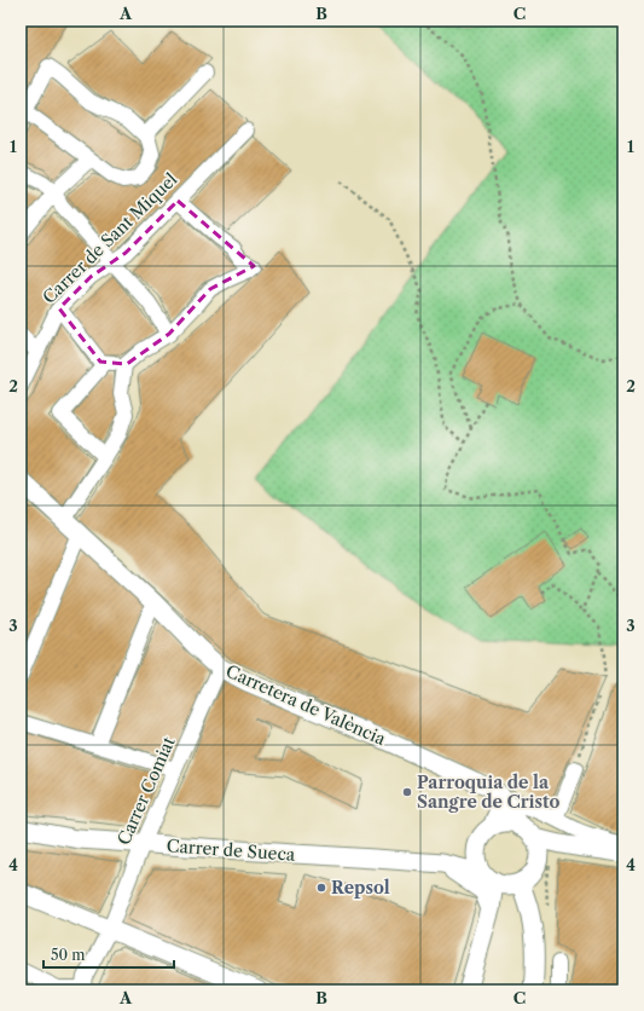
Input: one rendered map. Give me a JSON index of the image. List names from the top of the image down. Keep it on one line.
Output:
{"streets":{"street":["Carrer de Sant Miquel","Carretera de València","Carrer Comiat","Carrer de Sueca"]},"crossings":[["Carretera de València","Carrer Comiat"],["Carretera de València","Carrer de Sueca"],["Carrer Comiat","Carrer de Sueca"]],"places":["Parroquia de la Sangre de Cristo","Repsol"],"scale_bar":"50 m","grid":{"columns":["A","B","C"],"rows":["1","2","3","4"]}}
